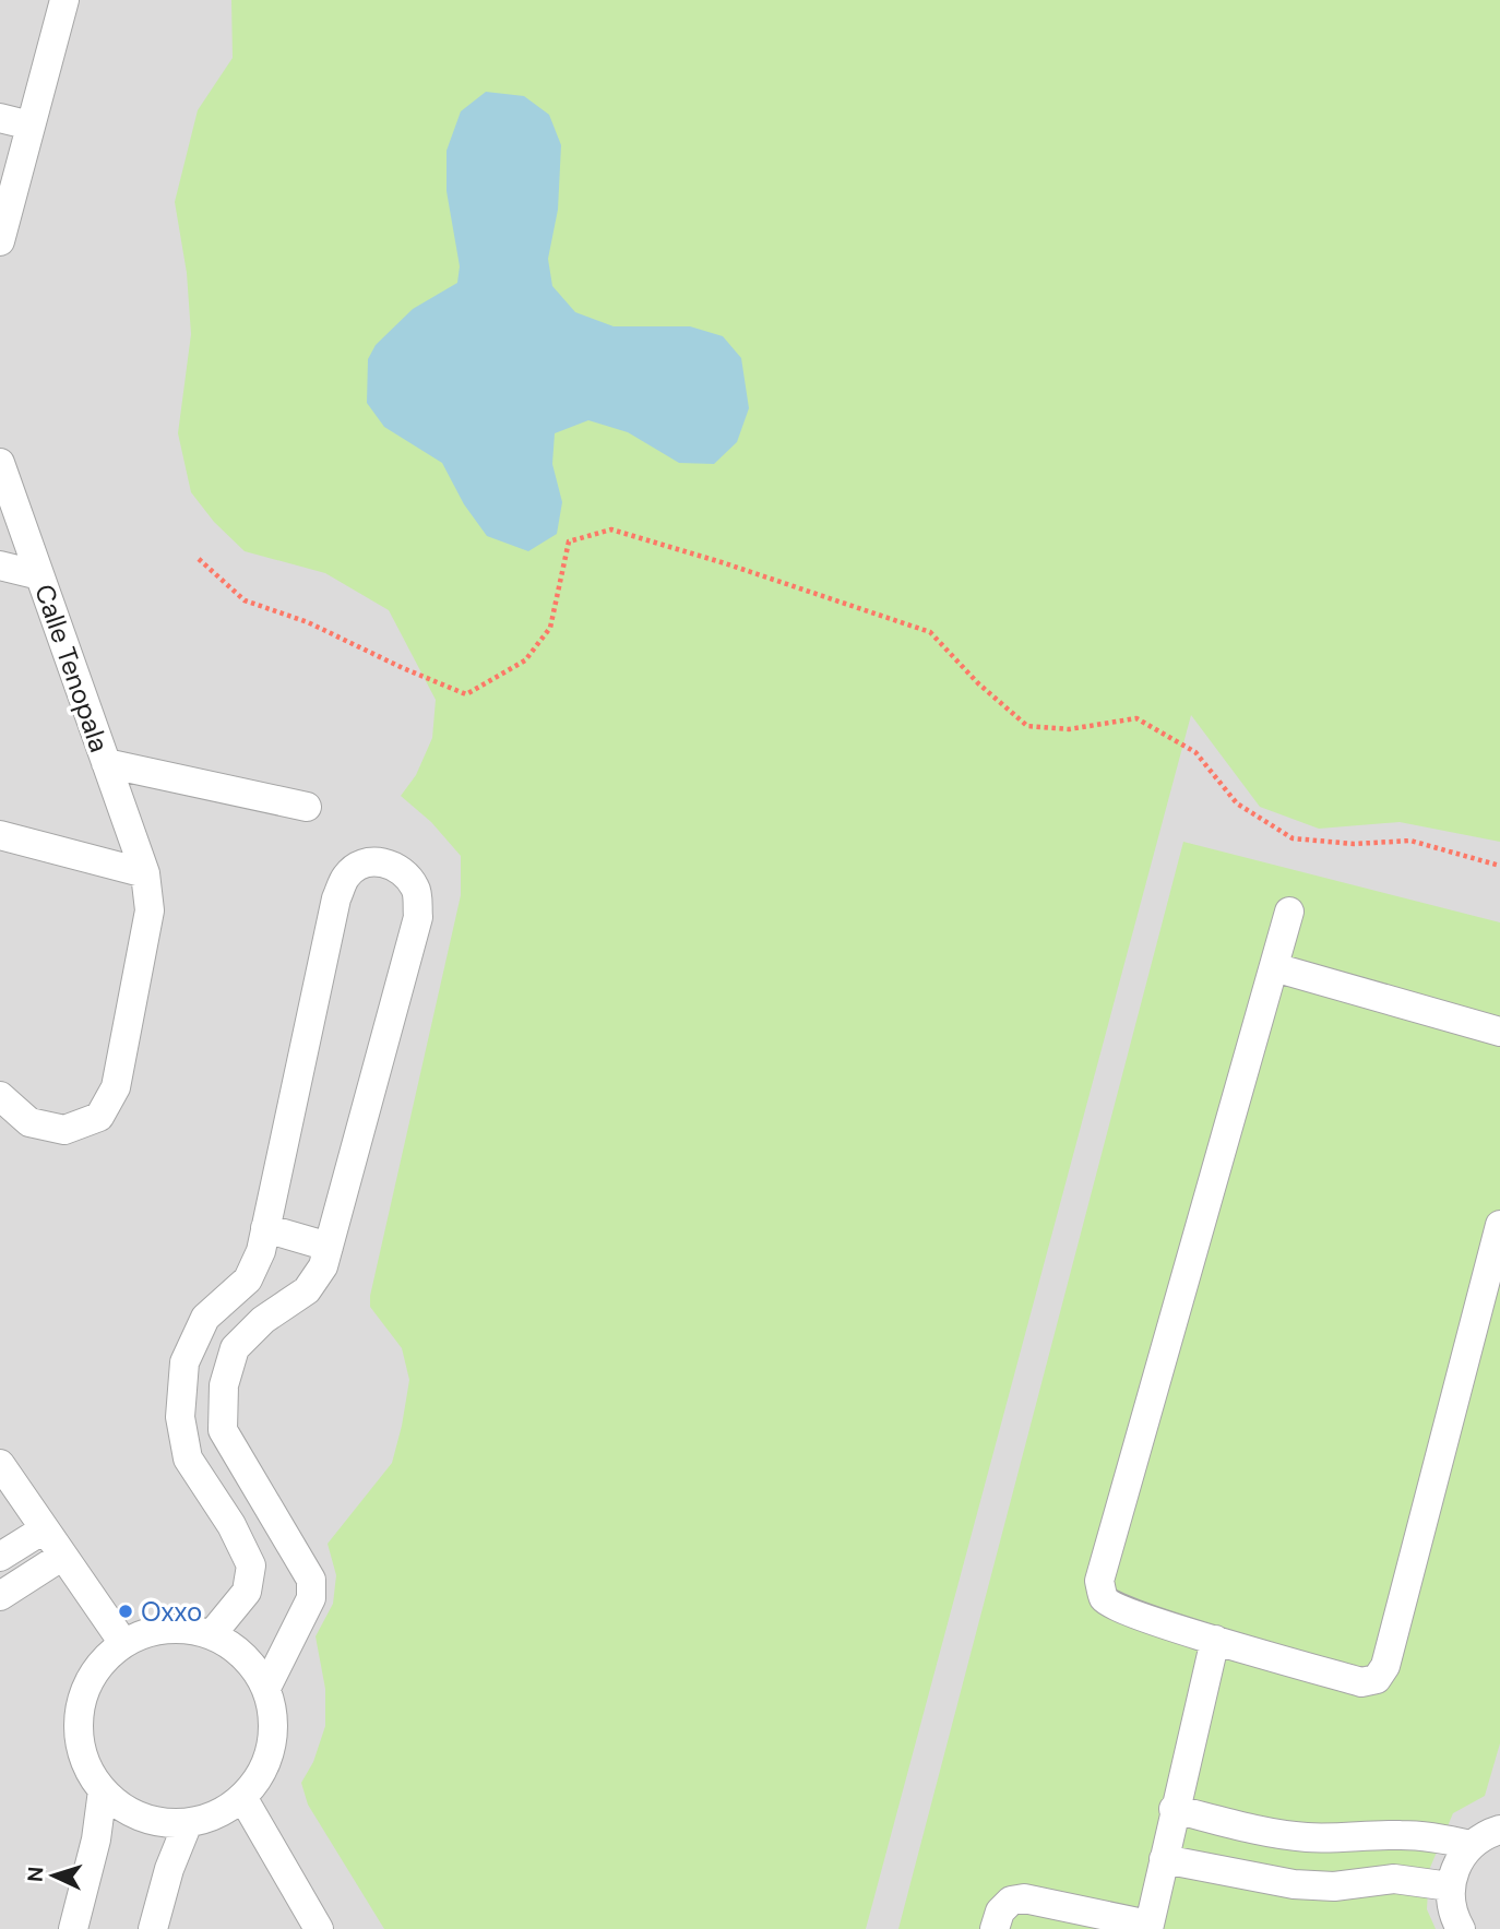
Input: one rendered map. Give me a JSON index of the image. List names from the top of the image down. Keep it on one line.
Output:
{"streets":{"street":["Calle Tenopala"]},"places":["Oxxo"],"north":"left"}
